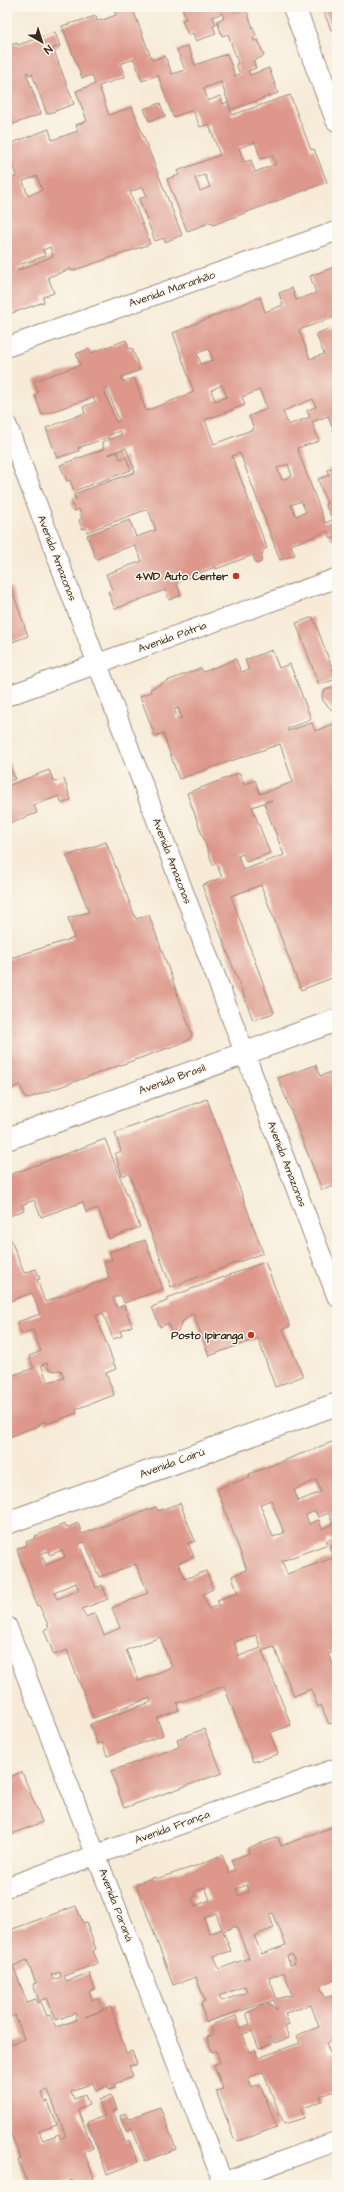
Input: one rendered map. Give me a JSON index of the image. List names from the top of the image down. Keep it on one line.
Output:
{"streets":{"main road":["Avenida Brasil","Avenida Cairú"],"street":["Avenida Maranhão","Avenida Amazonas","Avenida Pátria","Avenida França","Avenida Paraná"]},"crossings":[["Avenida Amazonas","Avenida Pátria"],["Avenida Amazonas","Avenida Brasil"],["Avenida França","Avenida Paraná"]],"places":["4WD Auto Center","Posto Ipiranga"],"north":"bottom right"}
